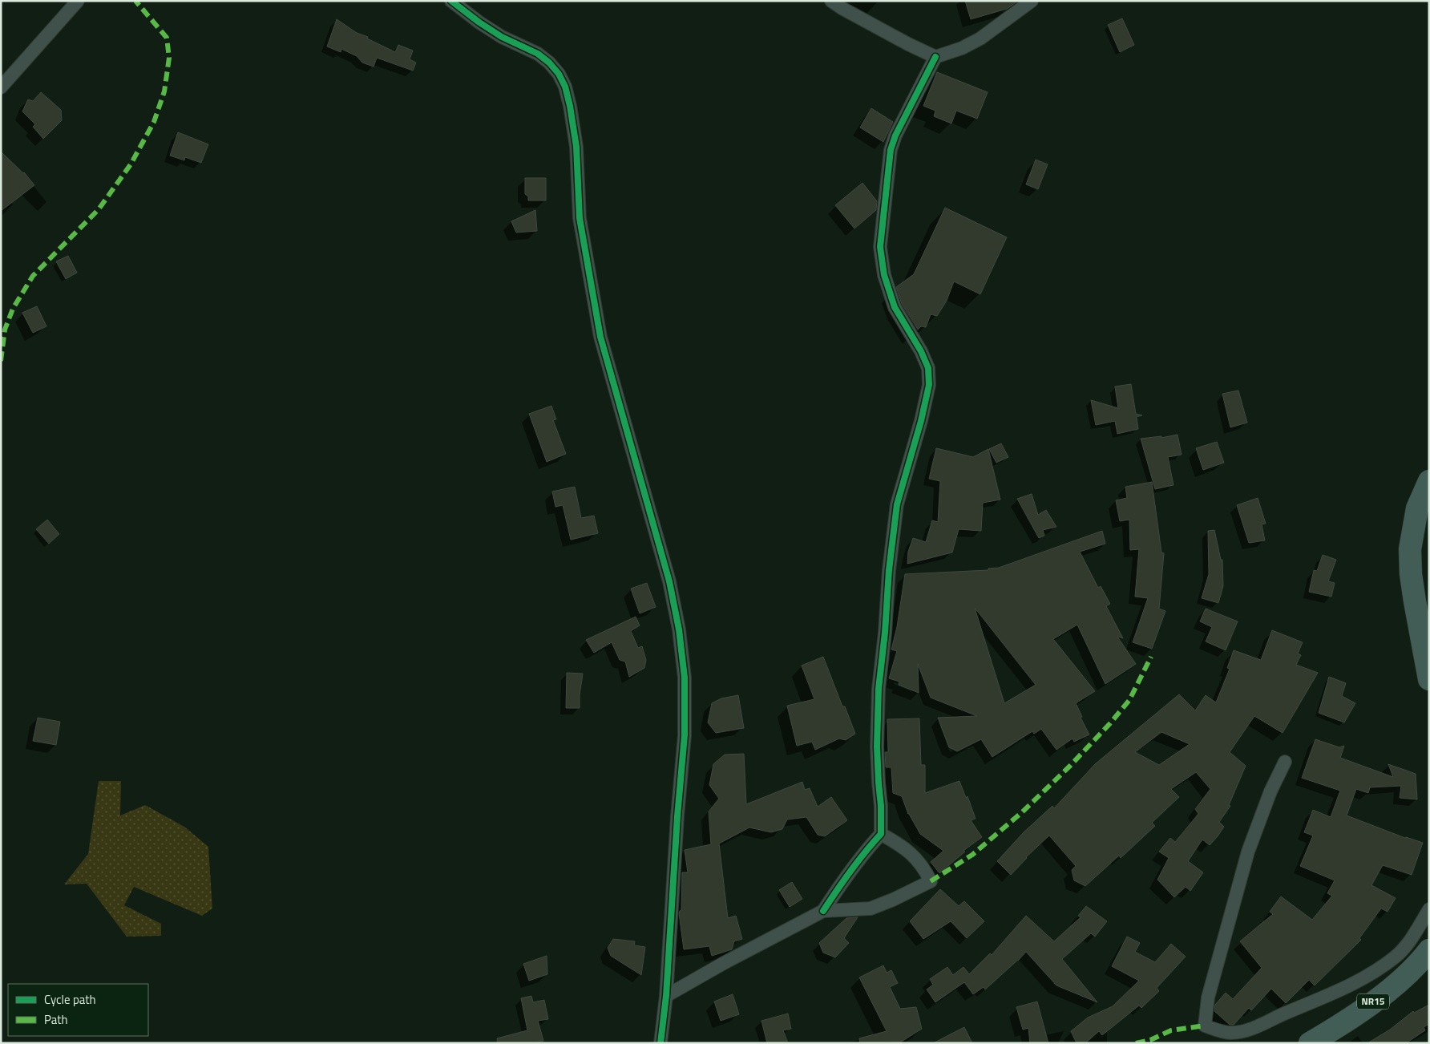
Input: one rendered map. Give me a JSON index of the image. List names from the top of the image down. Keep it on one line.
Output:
{"streets":{"highway":["NR15"]},"legend":["Cycle path","Path"]}
